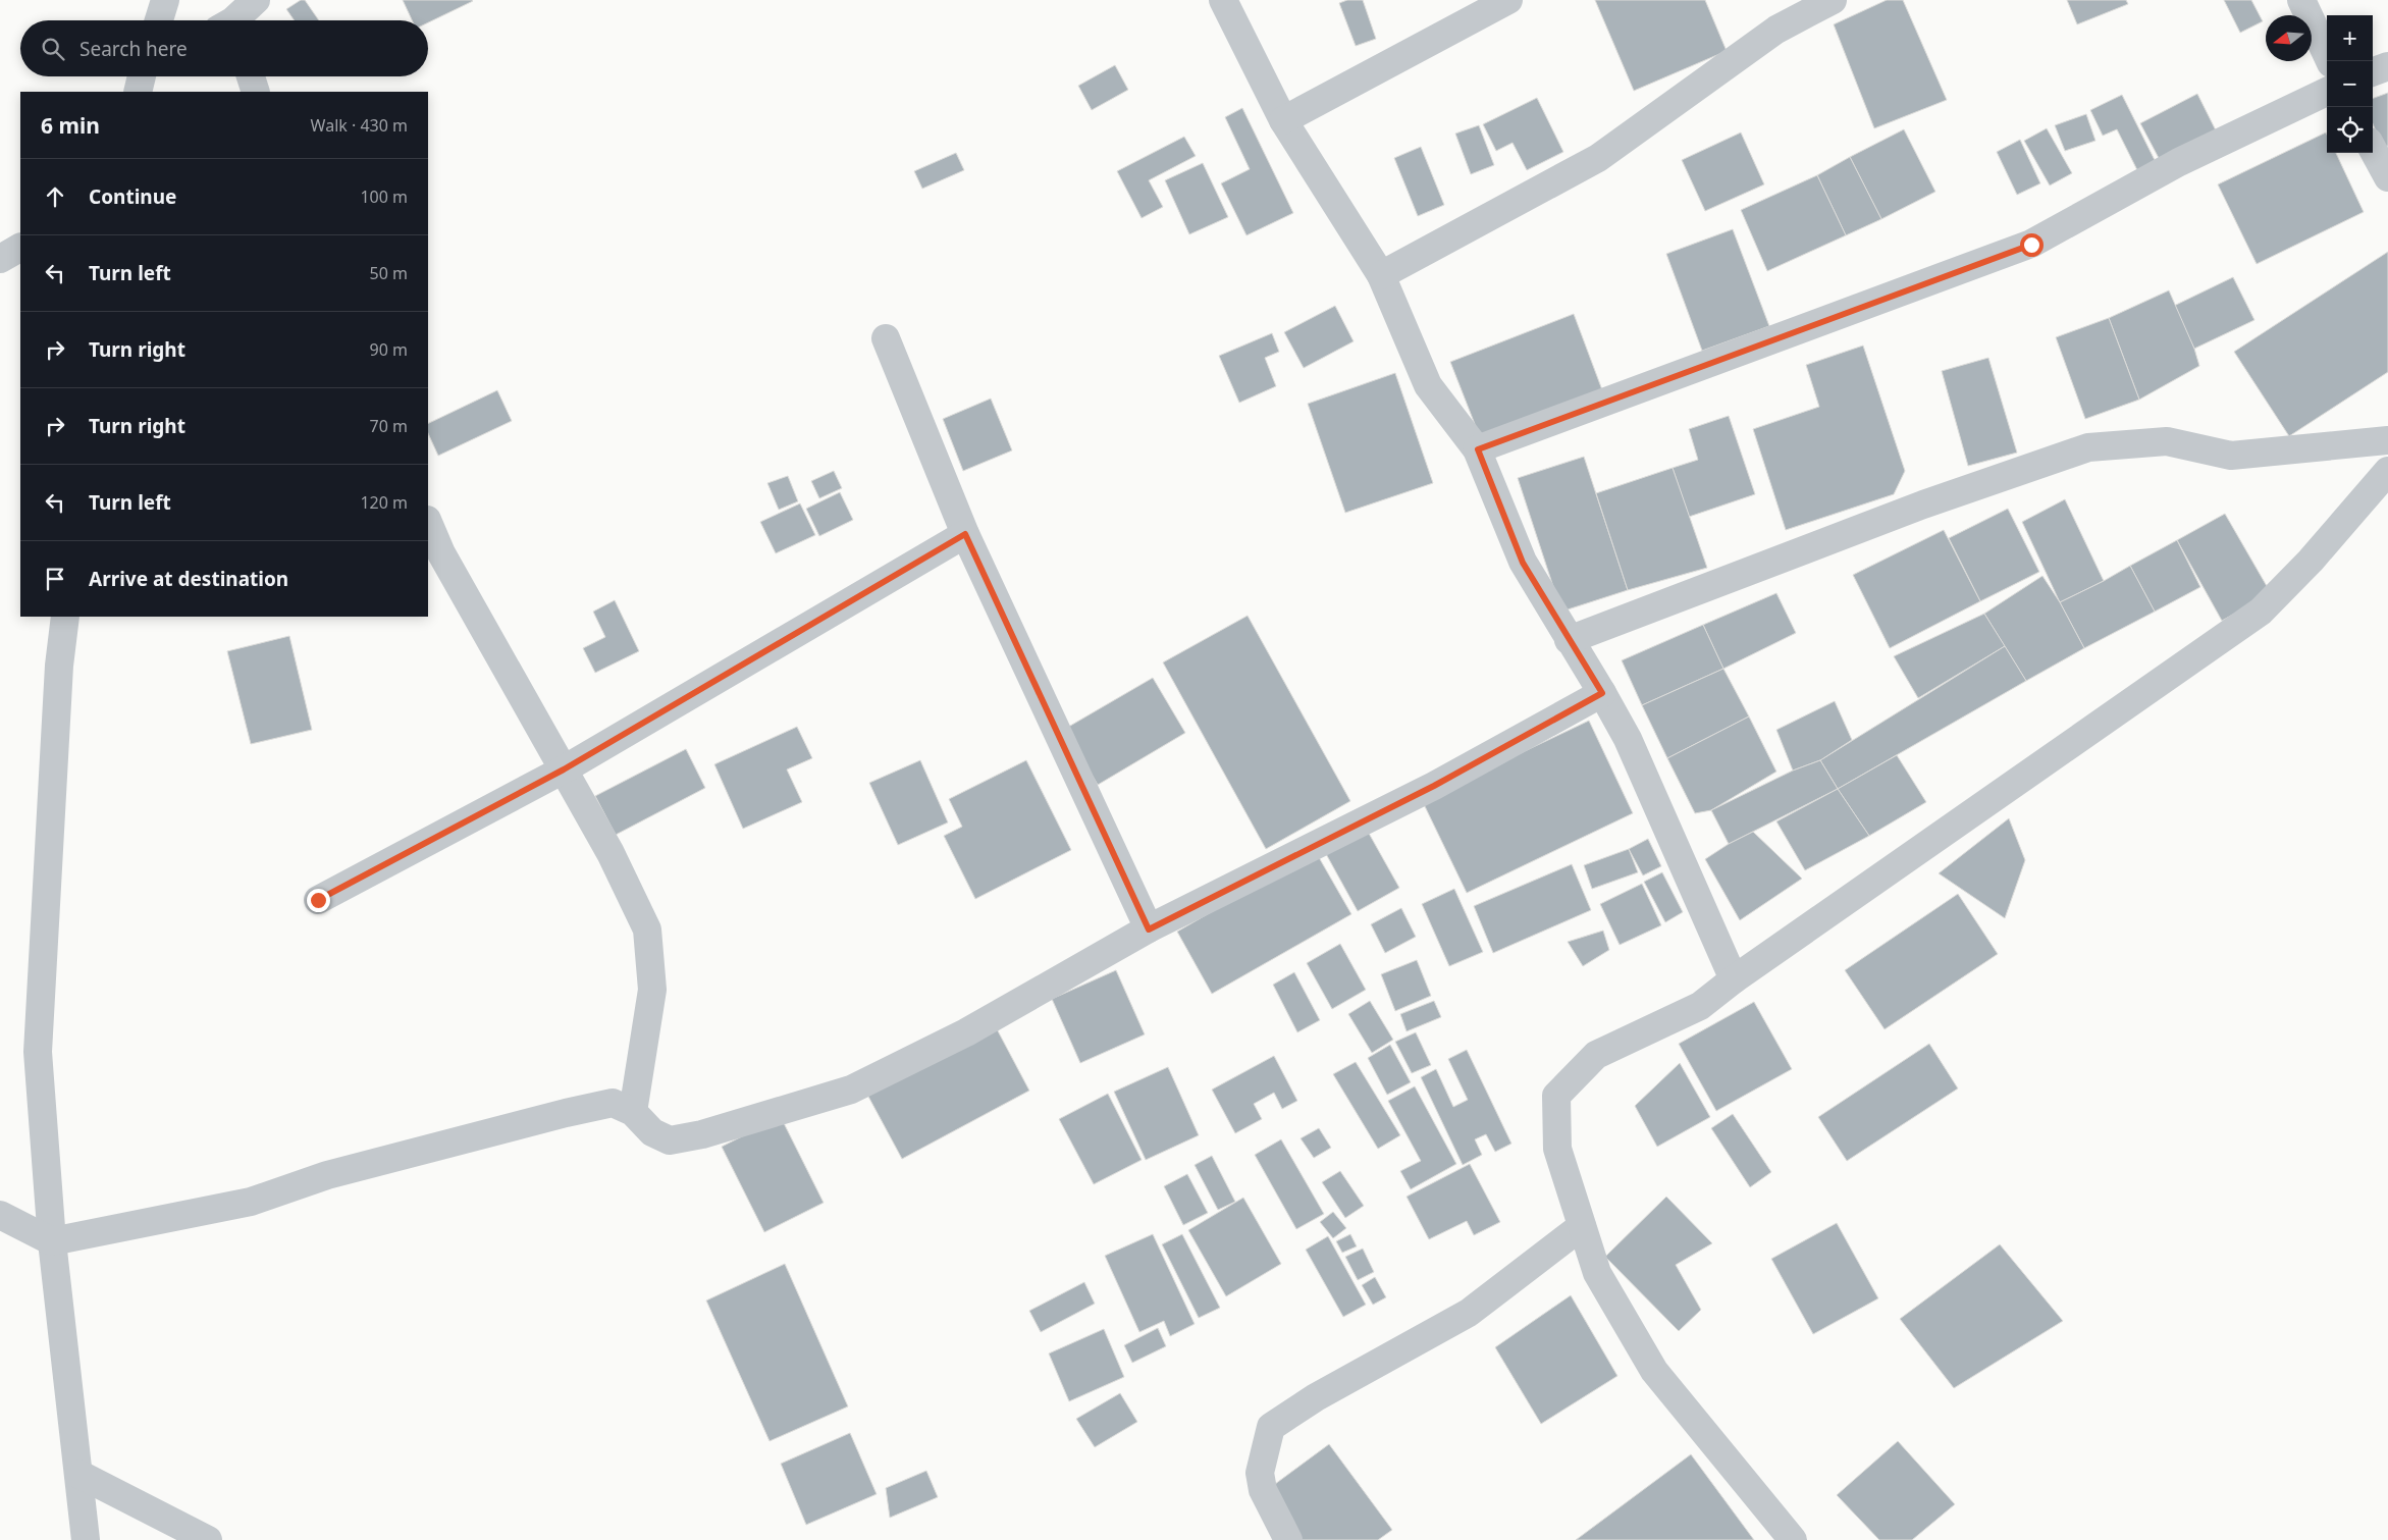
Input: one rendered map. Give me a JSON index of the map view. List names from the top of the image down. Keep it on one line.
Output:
{"north":"left","page":{"map_buttons":["+","−"],"search":"Search here","heading":["6 min","Walk · 430 m"],"list":[["Continue","100 m"],["Turn left","50 m"],["Turn right","90 m"],["Turn right","70 m"],["Turn left","120 m"],"Arrive at destination"]}}
